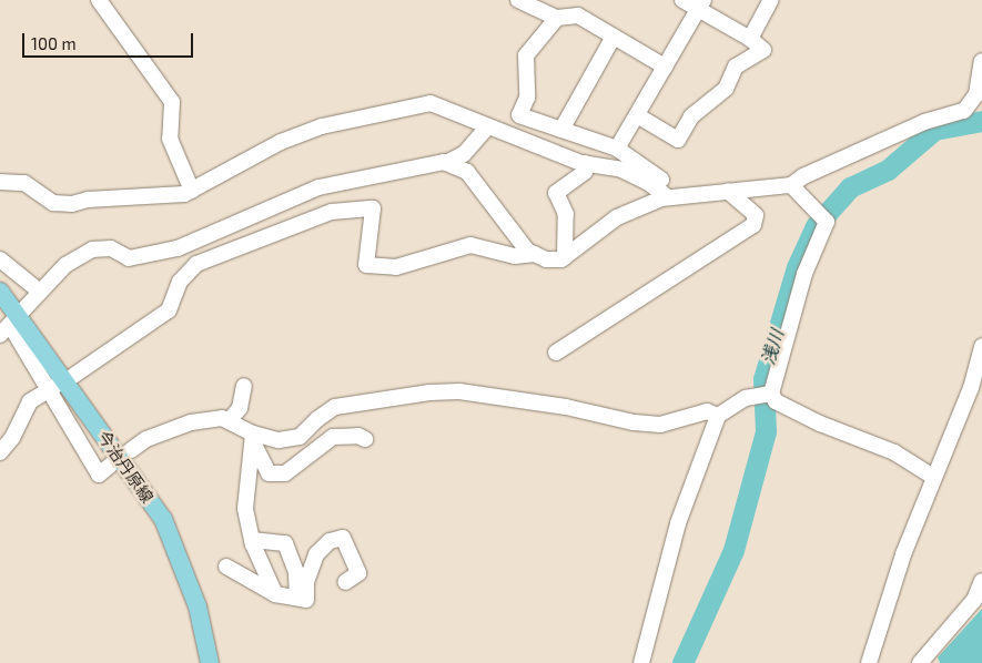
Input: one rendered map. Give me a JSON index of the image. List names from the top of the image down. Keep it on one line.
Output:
{"streets":{"main road":["今治丹原線"]},"water":["浅川"],"scale_bar":"100 m"}
